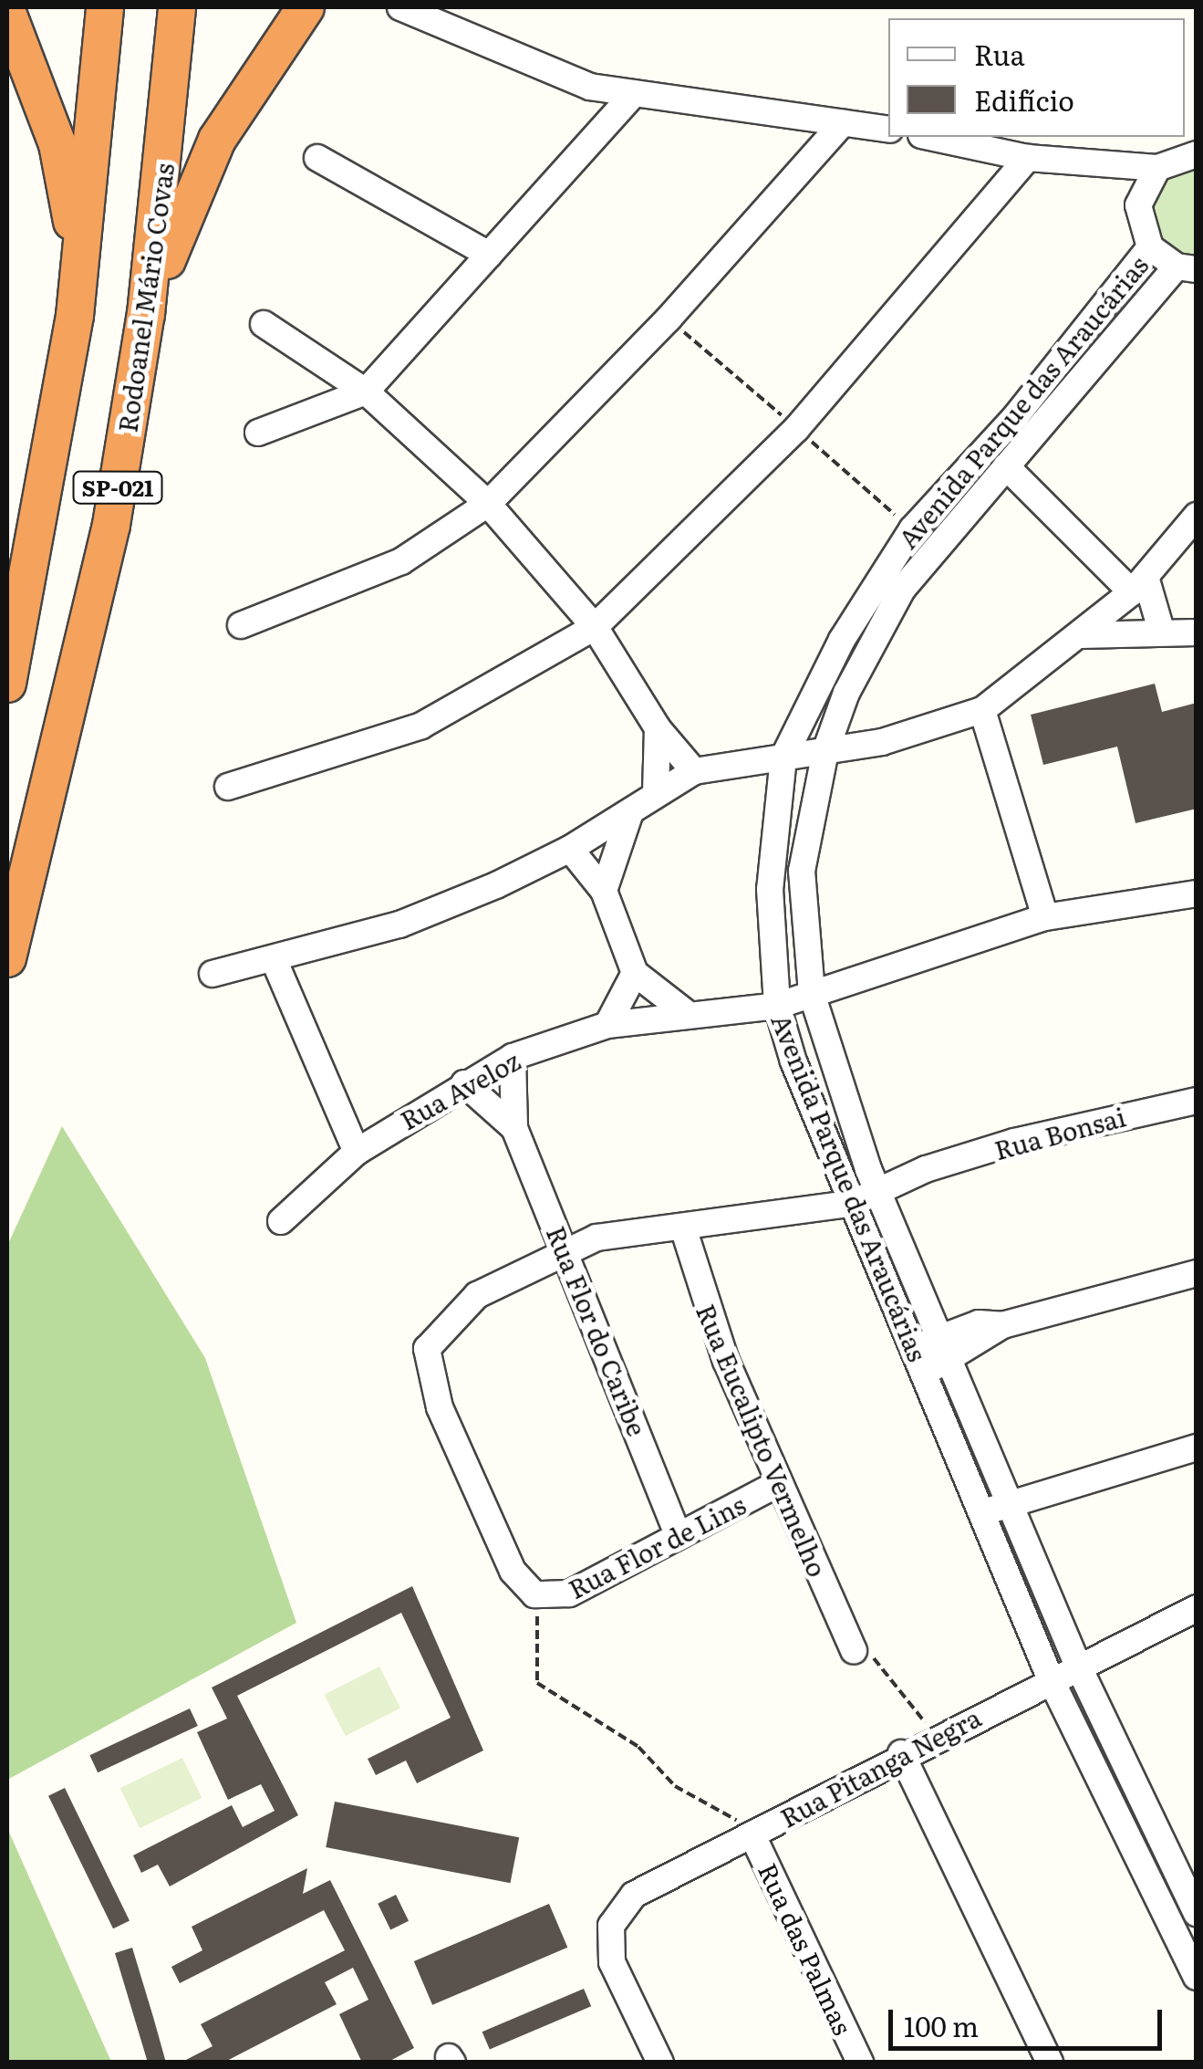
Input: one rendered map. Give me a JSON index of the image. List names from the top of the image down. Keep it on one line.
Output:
{"streets":{"highway":["Rodoanel Mário Covas","SP-021"],"street":["Avenida Parque das Araucárias","Rua Aveloz","Rua Bonsai","Rua Flor do Caribe","Rua Eucalipto Vermelho","Rua Flor de Lins","Rua Pitanga Negra","Rua das Palmas"]},"crossings":[["Avenida Parque das Araucárias","Rua Aveloz"],["Avenida Parque das Araucárias","Rua Bonsai"],["Avenida Parque das Araucárias","Rua Pitanga Negra"],["Rua Flor do Caribe","Rua Flor de Lins"],["Rua Eucalipto Vermelho","Rua Flor de Lins"],["Rua Pitanga Negra","Rua das Palmas"]],"legend":["Rua","Edifício"],"scale_bar":"100 m"}
